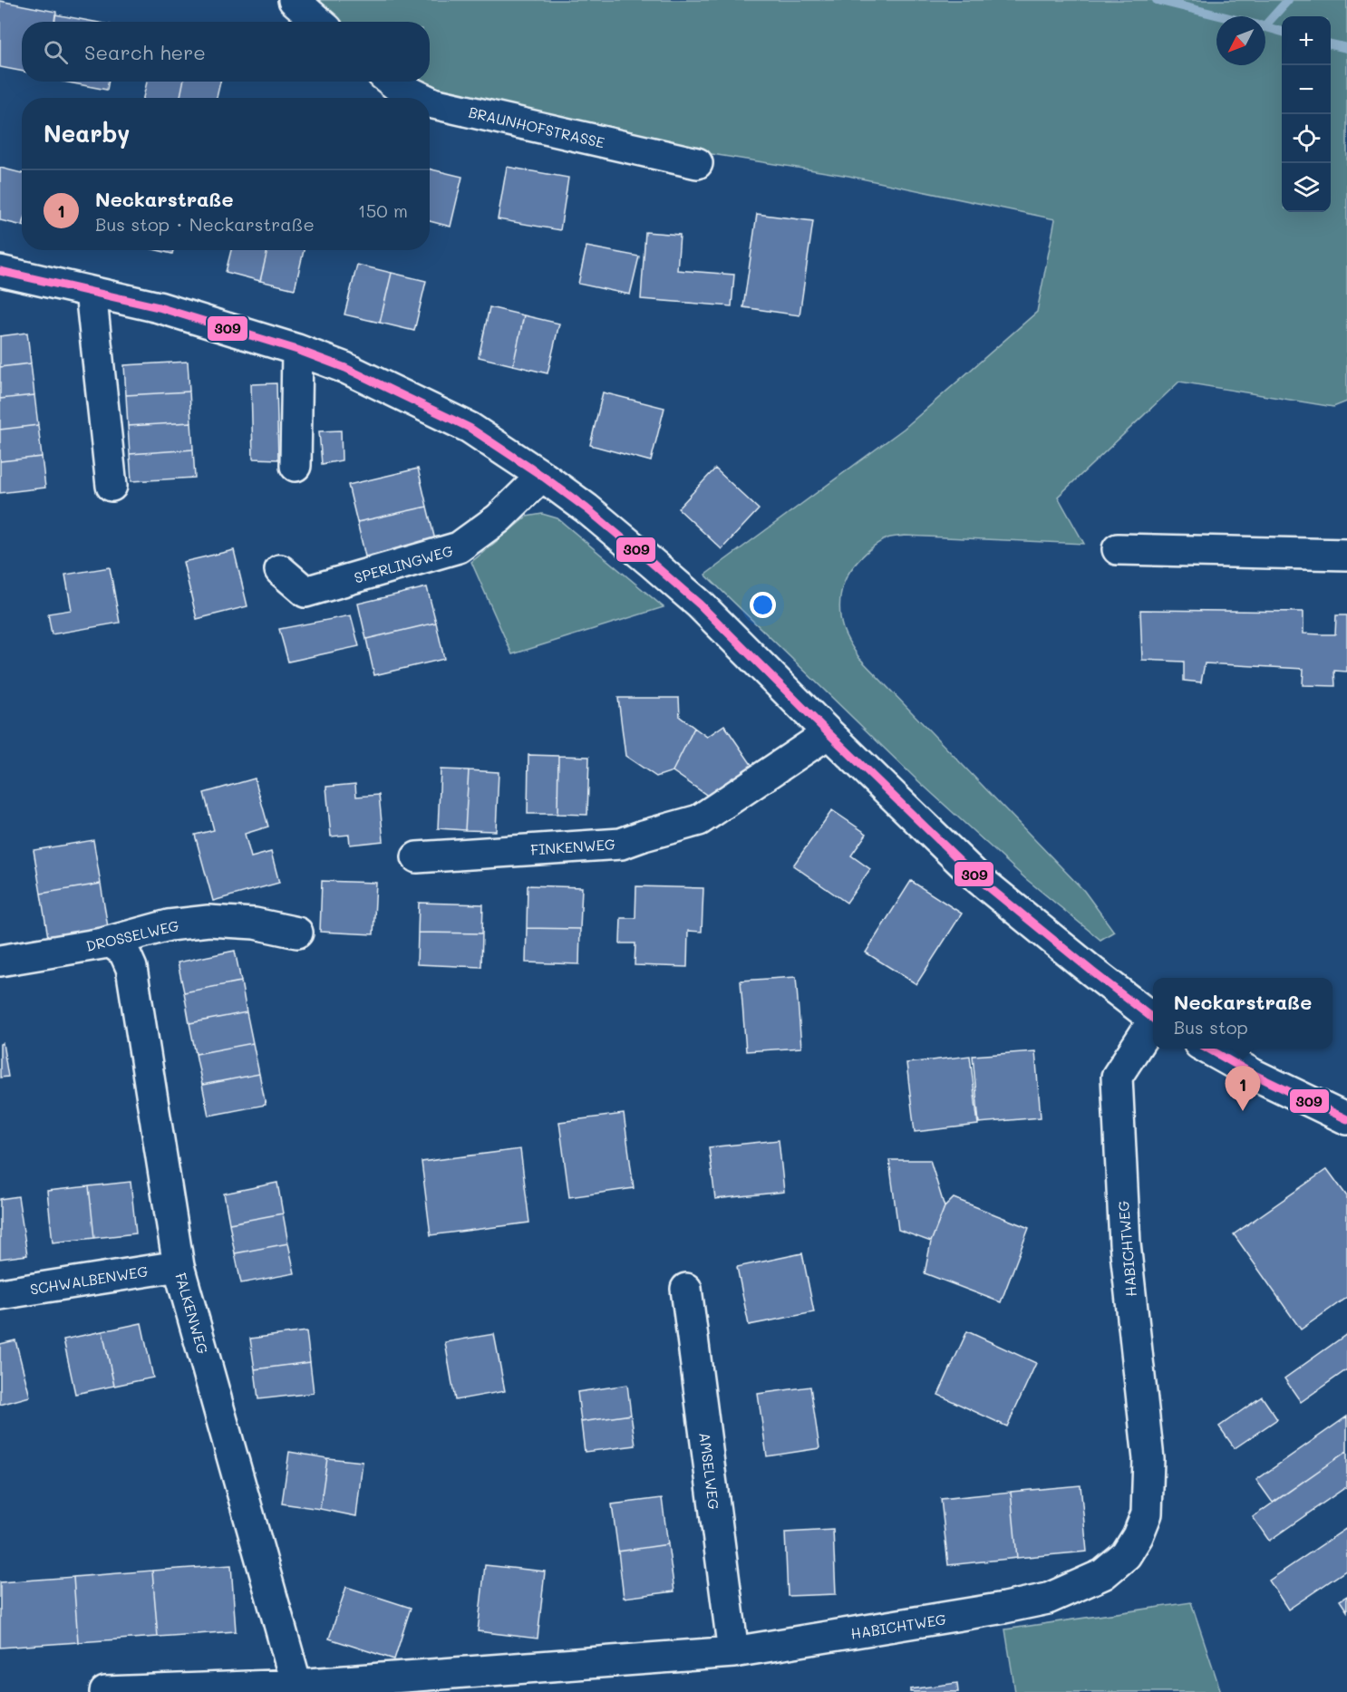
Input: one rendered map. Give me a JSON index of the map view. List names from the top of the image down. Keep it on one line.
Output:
{"streets":{"street":["BRAUNHOFSTRASSE","SPERLINGWEG","FINKENWEG","DROSSELWEG","HABICHTWEG","SCHWALBENWEG","FALKENWEG","AMSELWEG"]},"crossings":[["DROSSELWEG","FALKENWEG"],["HABICHTWEG","FALKENWEG"],["HABICHTWEG","AMSELWEG"],["SCHWALBENWEG","FALKENWEG"]],"lines":["transit line 309"],"north":"bottom left","page":{"map_buttons":["+","−"],"search":"Search here","heading":"Nearby","list":[{"mark":"1","name":"Neckarstraße","note":"Bus stop · Neckarstraße","value":"150 m"}],"popup":["Neckarstraße","Bus stop"],"pins":"1"}}
